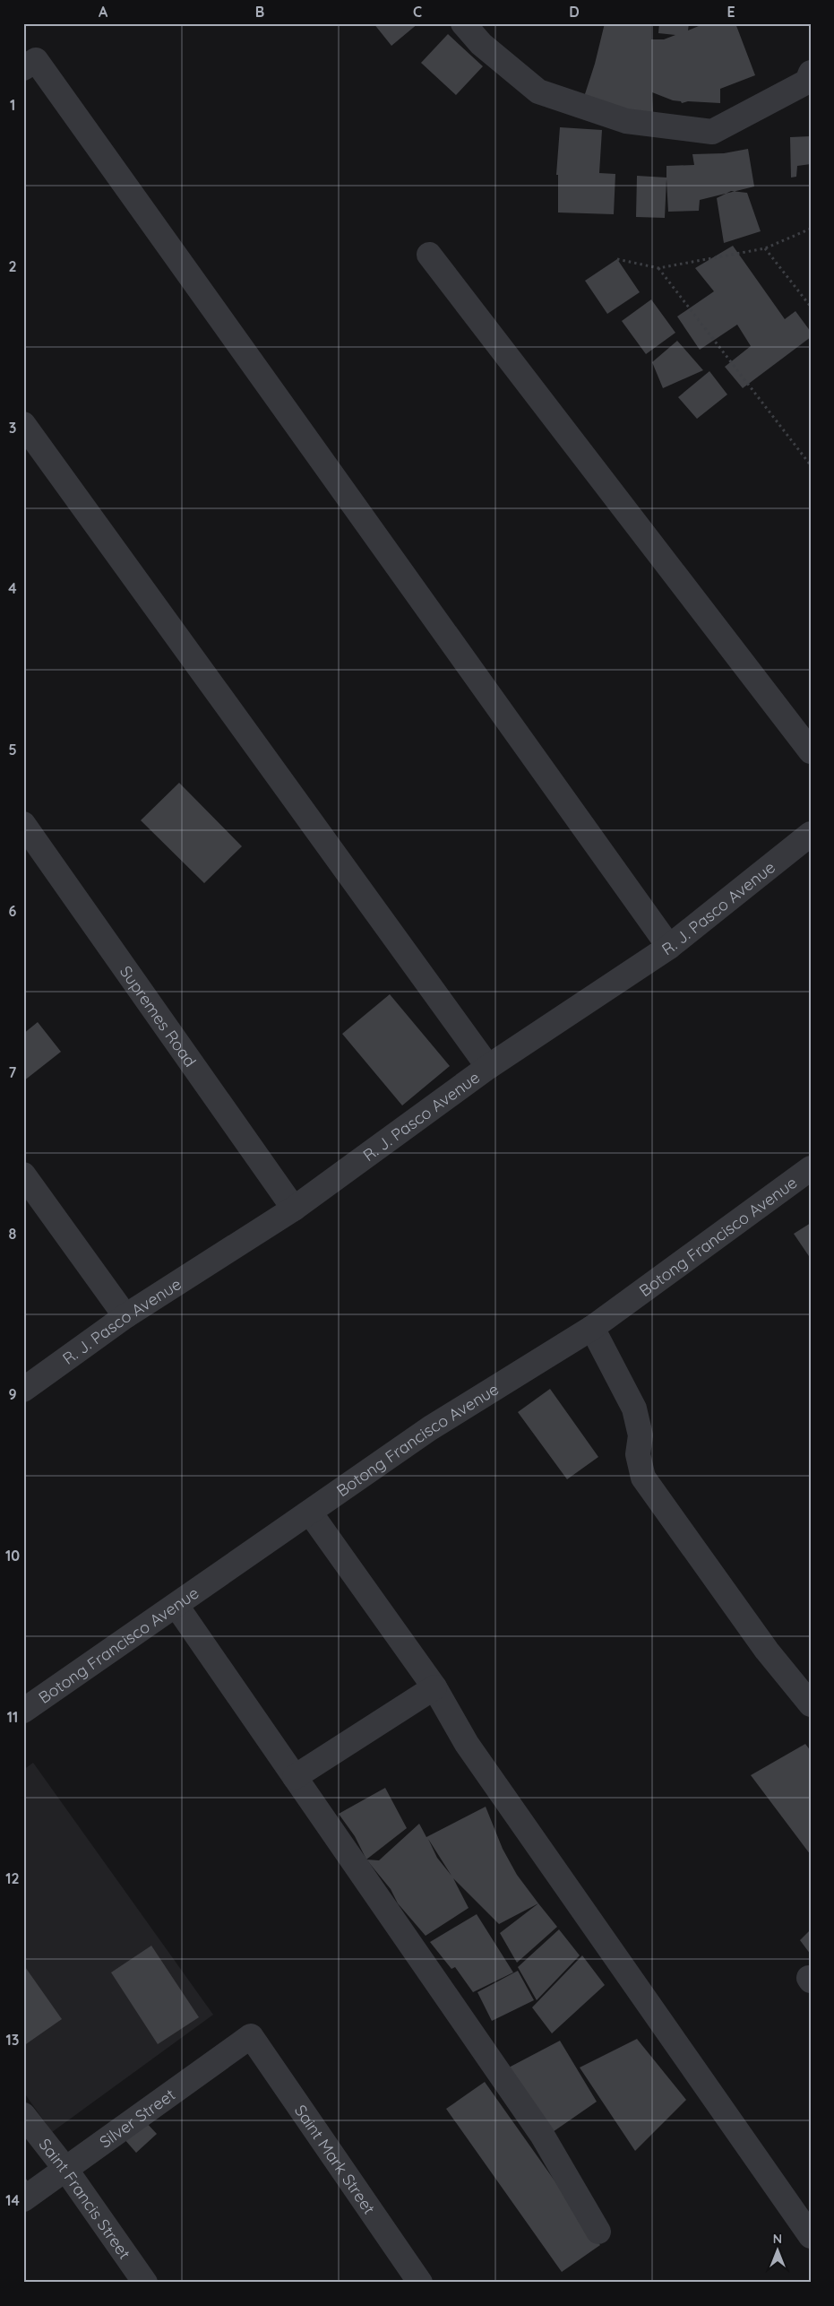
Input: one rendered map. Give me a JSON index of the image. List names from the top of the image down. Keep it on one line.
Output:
{"streets":{"street":["R. J. Pasco Avenue","Supremes Road","Botong Francisco Avenue","Silver Street","Saint Mark Street","Saint Francis Street"]},"crossings":[["R. J. Pasco Avenue","Supremes Road"],["Silver Street","Saint Mark Street"],["Silver Street","Saint Francis Street"]],"north":"top","grid":{"columns":["A","B","C","D","E"],"rows":["1","2","3","4","5","6","7","8","9","10","11","12","13","14"]}}
